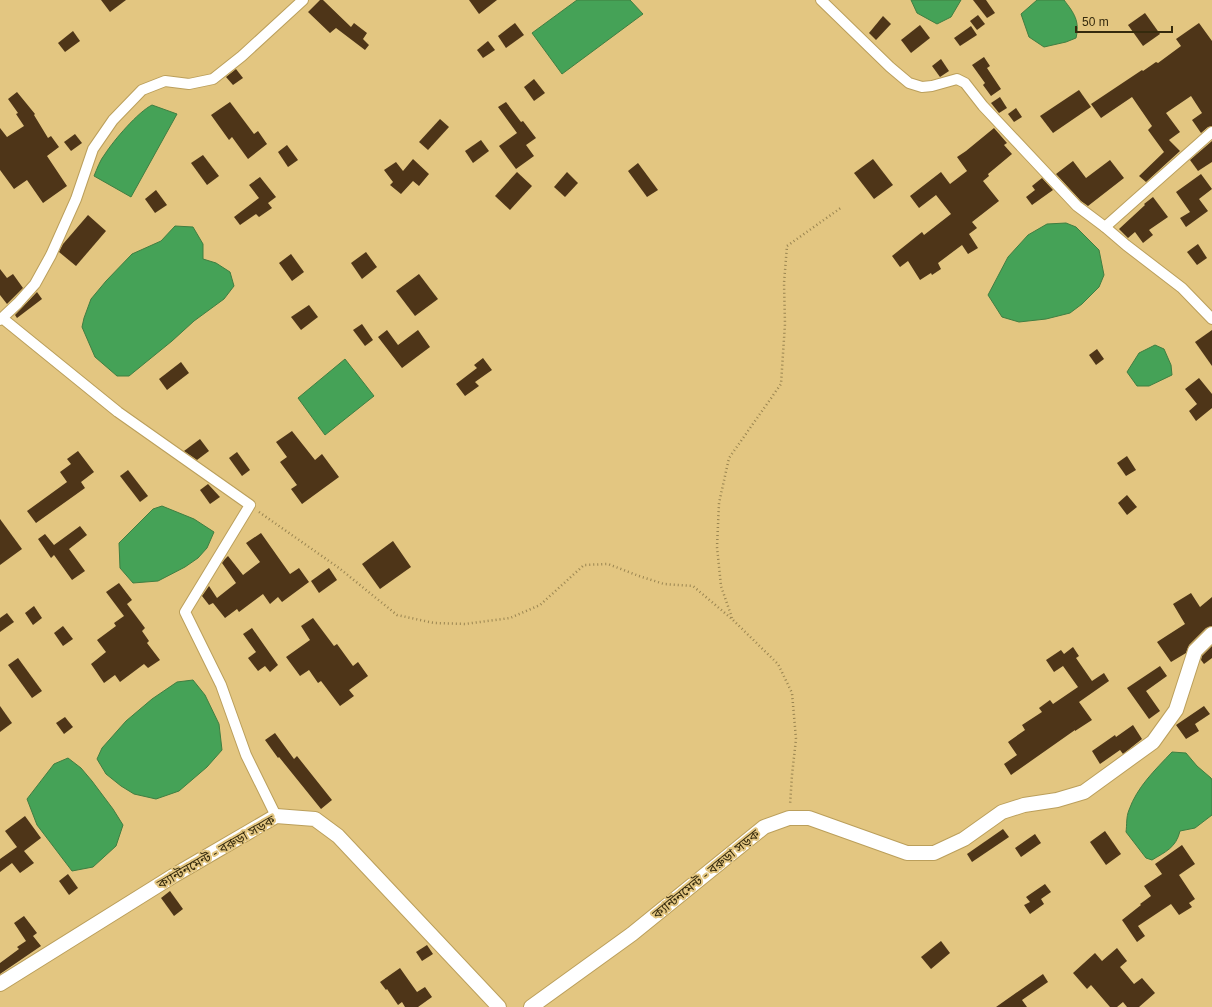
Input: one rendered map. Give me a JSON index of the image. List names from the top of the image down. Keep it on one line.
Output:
{"streets":{"main road":["ক্যান্টনমেন্ট - বরুড়া সড়ক"]},"scale_bar":"50 m"}
